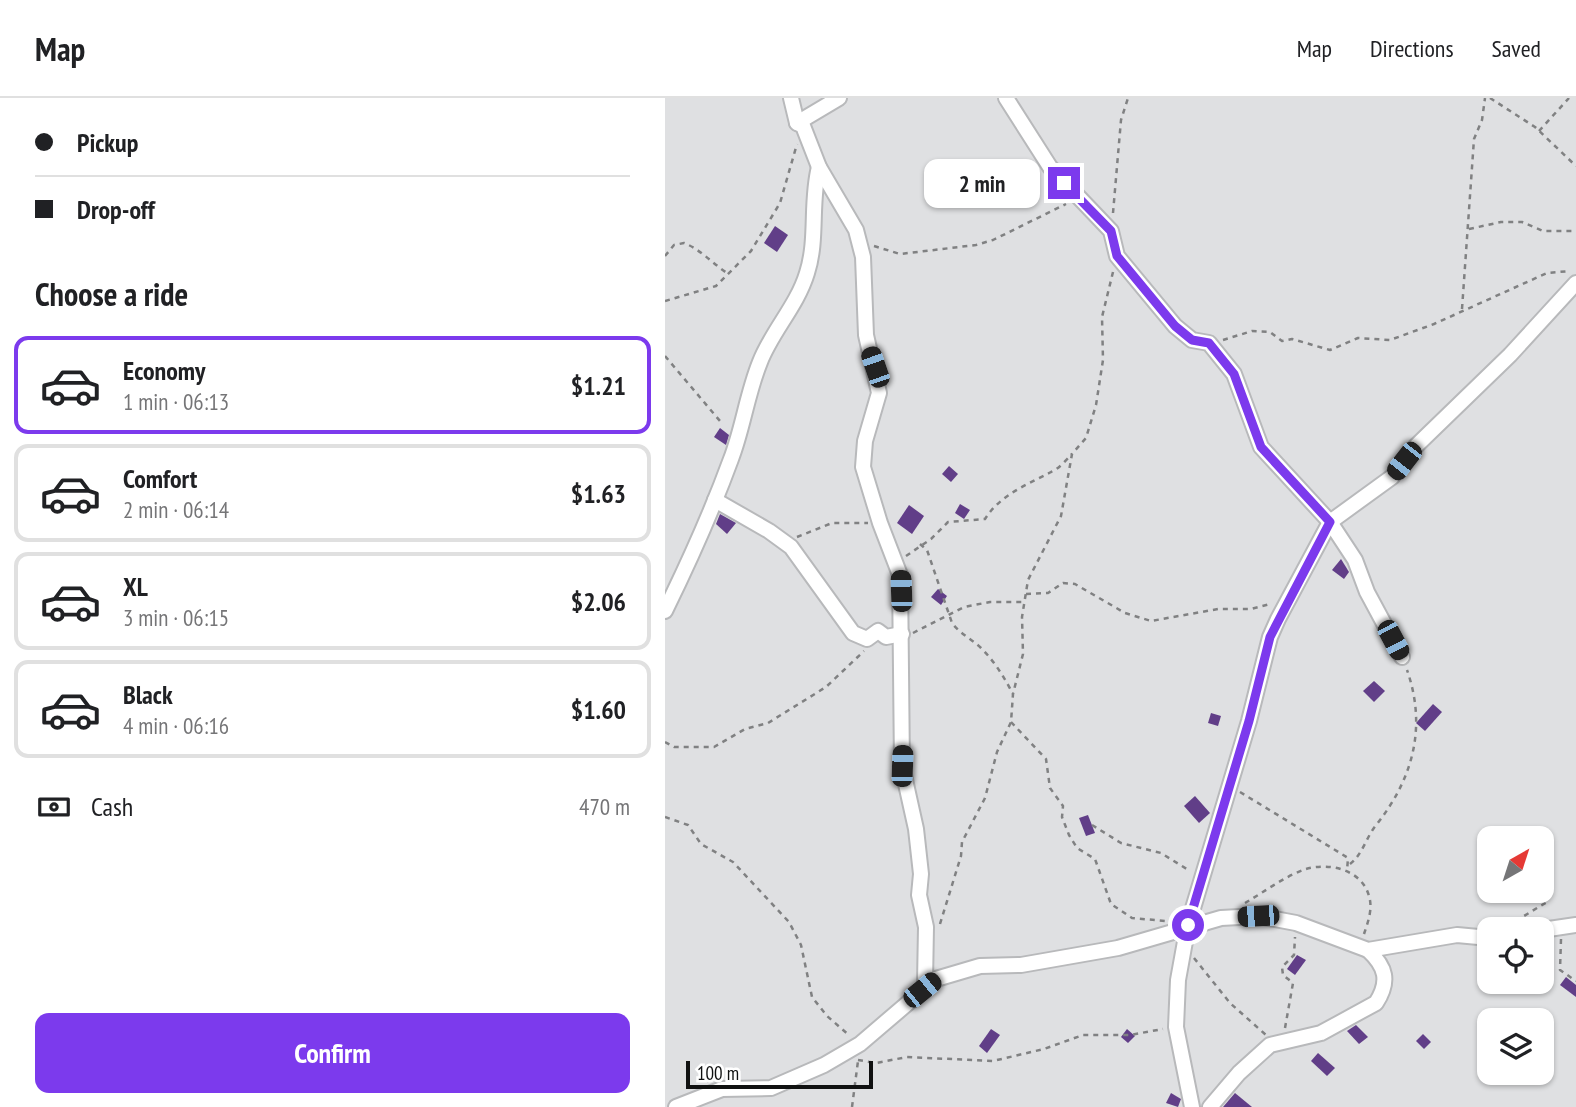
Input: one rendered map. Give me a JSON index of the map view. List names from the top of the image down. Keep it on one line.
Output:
{"scale_bar":"100 m","north":"top right","page":{"header":"Map","nav":["Map","Directions","Saved"],"banner":["Pickup","Drop-off"],"bubble":"2 min","heading":"Choose a ride","list":[{"name":"Economy","note":"1 min · 06:13","value":"$1.21"},{"name":"Comfort","note":"2 min · 06:14","value":"$1.63"},{"name":"XL","note":"3 min · 06:15","value":"$2.06"},{"name":"Black","note":"4 min · 06:16","value":"$1.60"}],"pay":["Cash","470 m"],"buttons":"Confirm","scale":"100 m"}}
